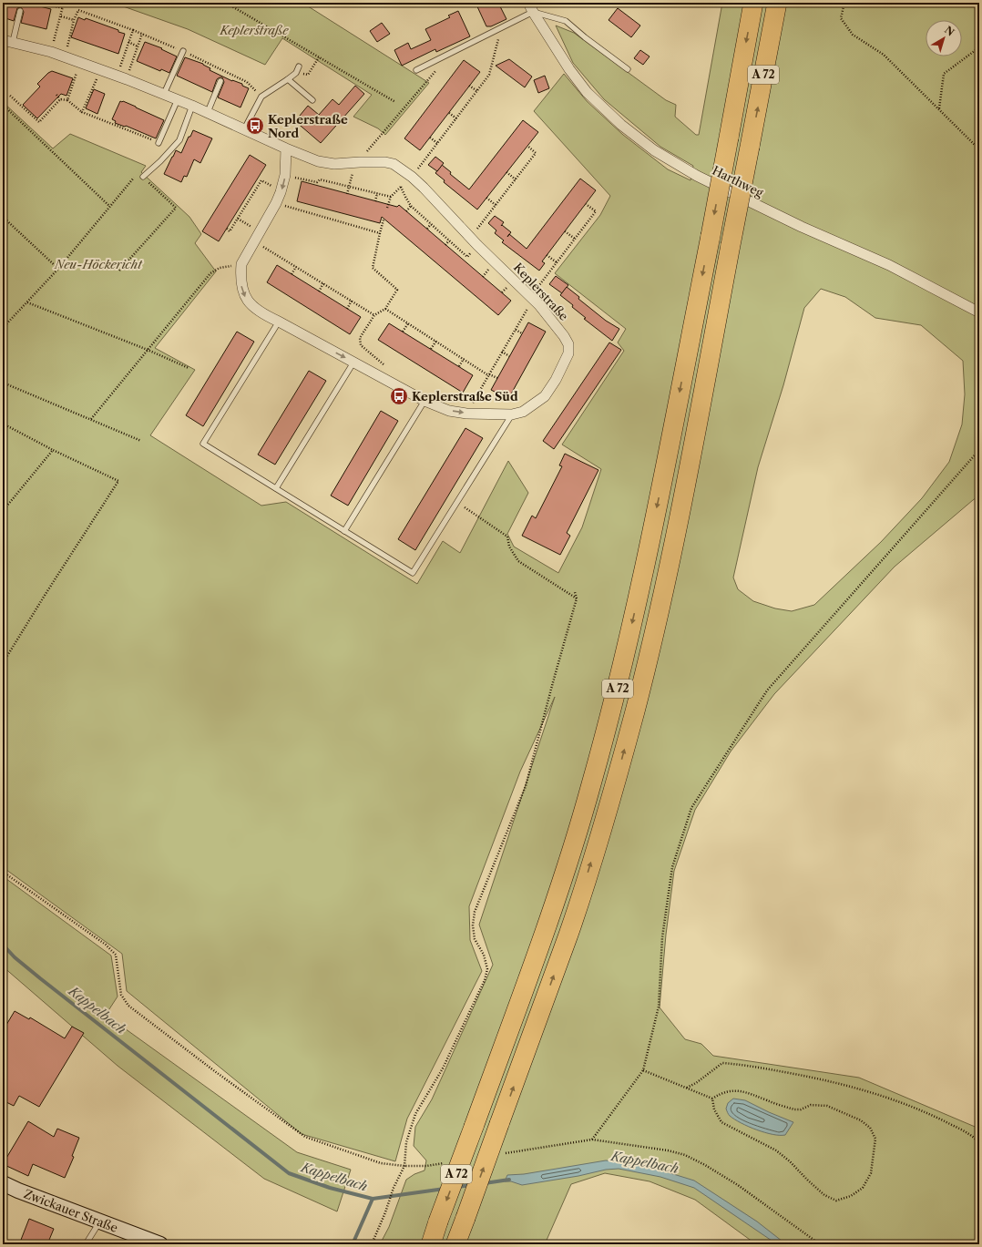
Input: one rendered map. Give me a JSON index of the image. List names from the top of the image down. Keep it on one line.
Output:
{"streets":{"highway":["A 72"],"main road":["Zwickauer Straße"],"street":["Harthweg","Keplerstraße"]},"water":["Kappelbach"],"parks":["Keplerstraße","Neu-Höckericht"],"places":{"bus stop":["Keplerstraße Nord","Keplerstraße Süd"]},"north":"top right"}
